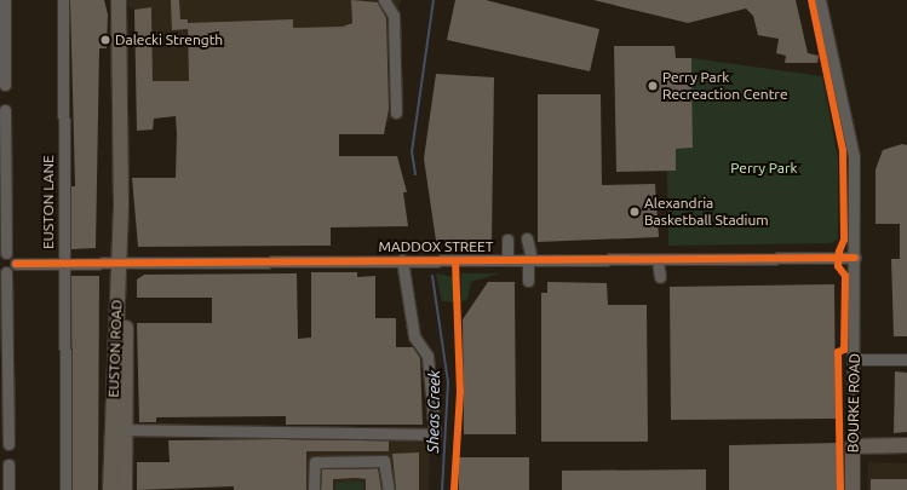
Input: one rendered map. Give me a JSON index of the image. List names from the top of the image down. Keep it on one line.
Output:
{"streets":{"main road":["EUSTON ROAD","BOURKE ROAD"],"street":["EUSTON LANE","MADDOX STREET"]},"crossings":[["EUSTON LANE","MADDOX STREET"],["MADDOX STREET","EUSTON ROAD"],["MADDOX STREET","BOURKE ROAD"]],"water":["Sheas Creek"],"parks":["Perry Park"],"places":["Dalecki Strength","Perry Park Recreaction Centre","Alexandria Basketball Stadium"]}
